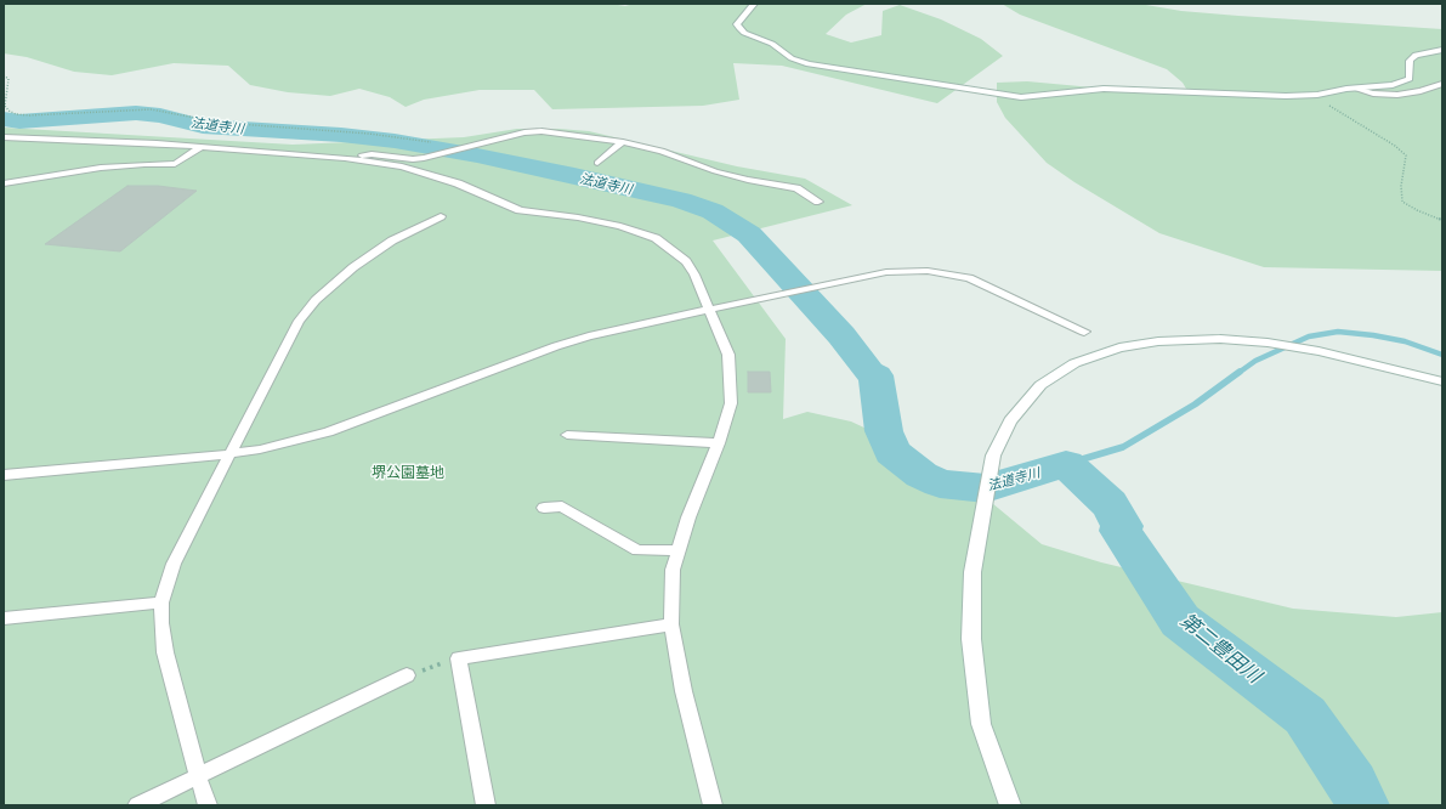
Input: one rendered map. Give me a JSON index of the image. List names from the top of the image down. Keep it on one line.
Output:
{"water":["法道寺川","第二豊田川"],"parks":["堺公園墓地"]}
